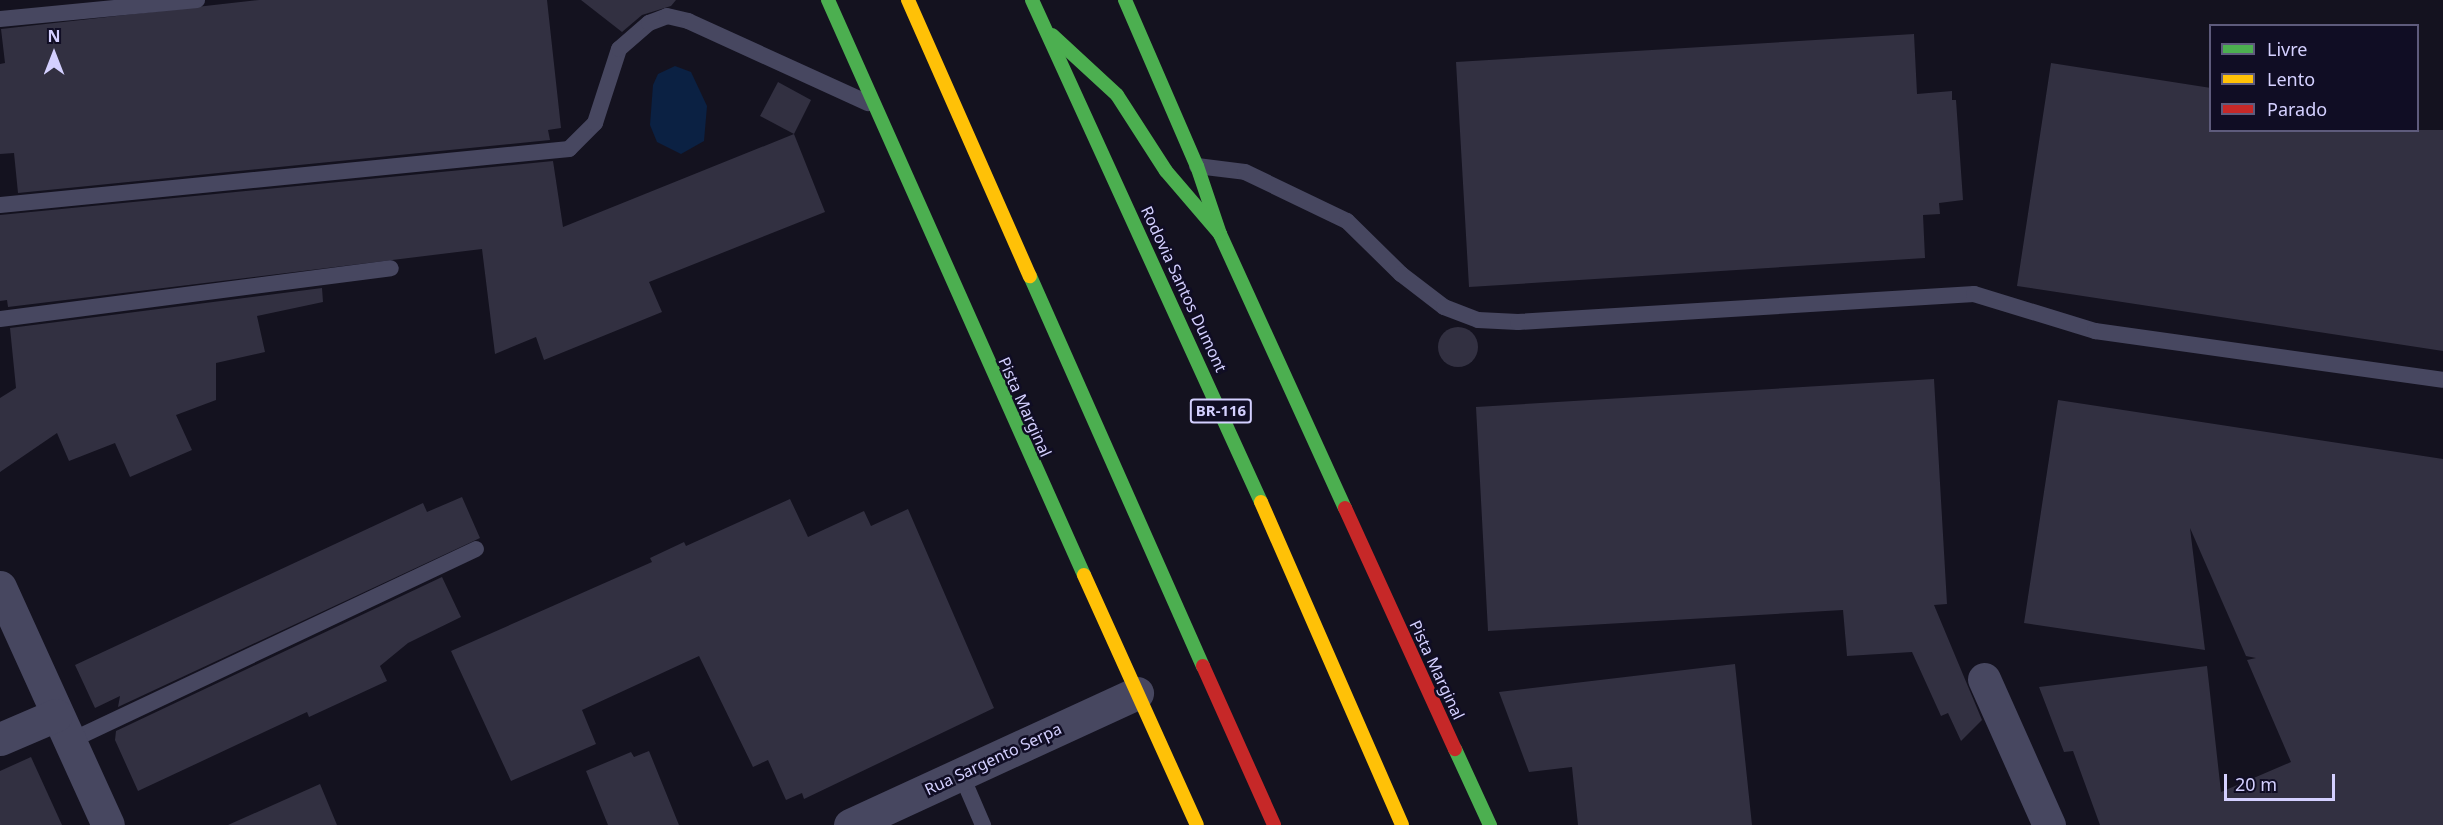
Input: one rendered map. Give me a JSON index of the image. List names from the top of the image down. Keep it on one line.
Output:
{"streets":{"main road":["Rodovia Santos Dumont","Pista Marginal","BR-116"],"street":["Rua Sargento Serpa"]},"crossings":[["Pista Marginal","Rua Sargento Serpa"]],"legend":["Livre","Lento","Parado"],"scale_bar":"20 m","north":"top"}
